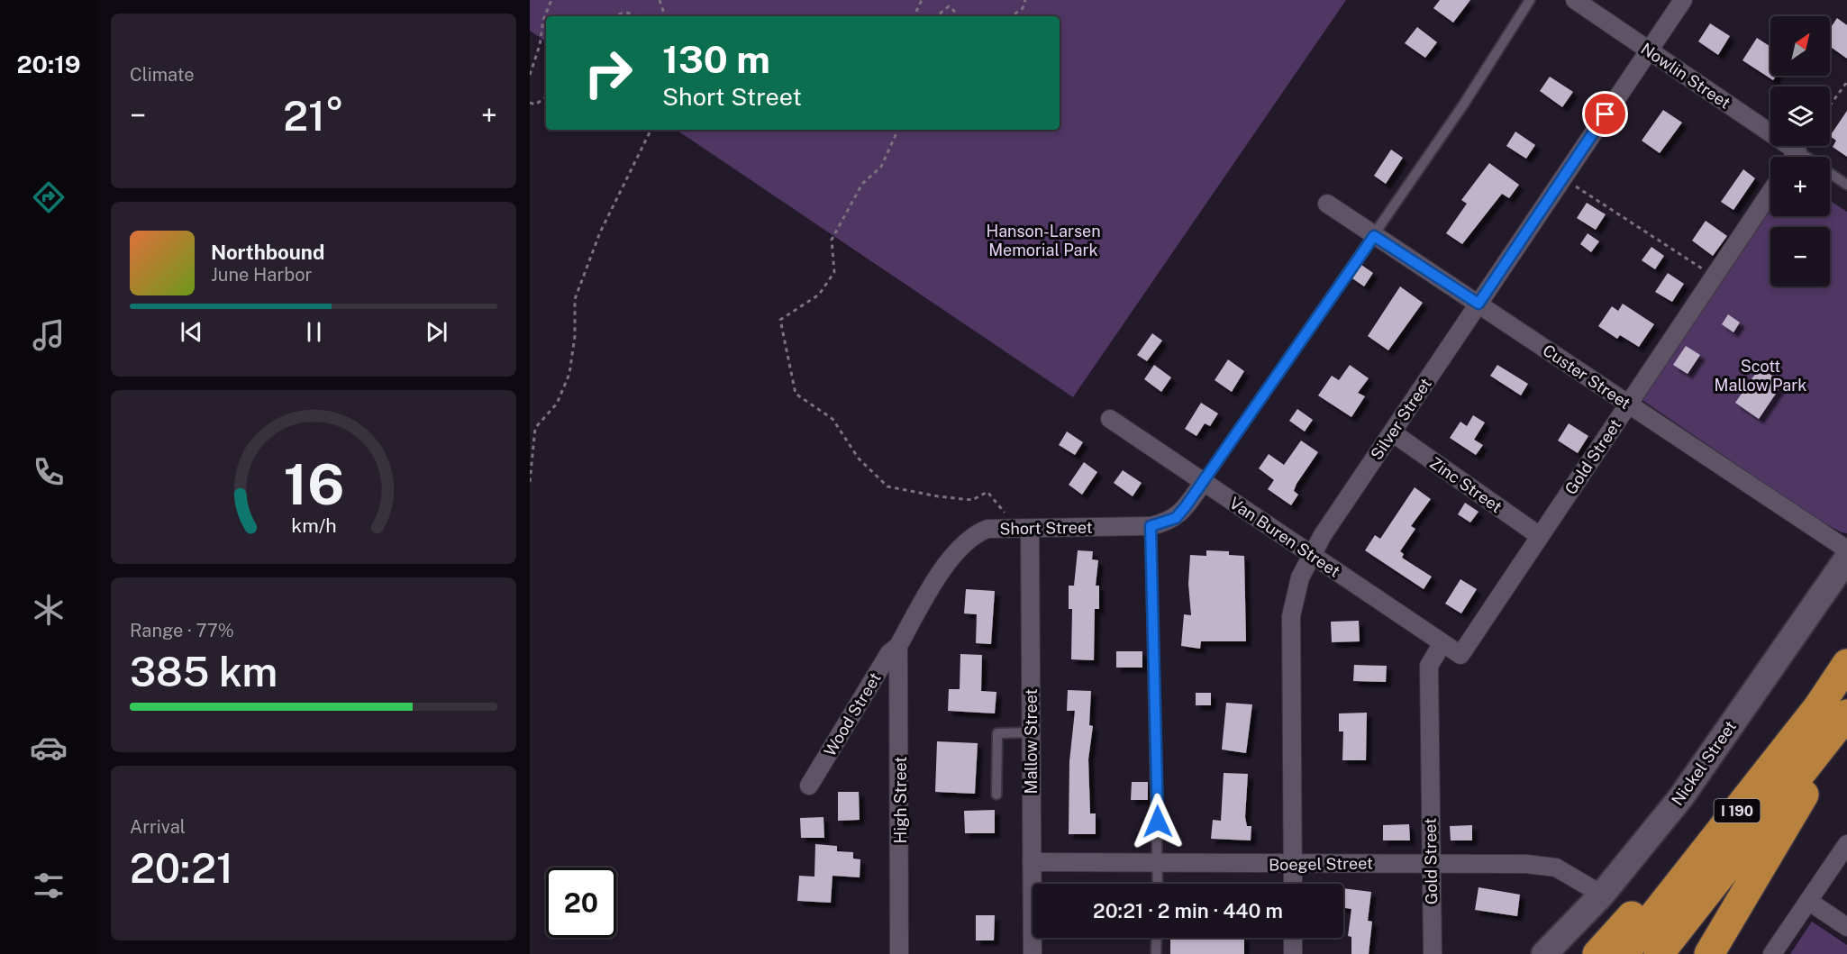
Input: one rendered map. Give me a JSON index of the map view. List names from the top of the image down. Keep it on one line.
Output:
{"streets":{"highway":["I 190"],"main road":["Nickel Street"],"street":["Nowlin Street","Custer Street","Silver Street","Gold Street","Zinc Street","Short Street","Van Buren Street","Wood Street","Mallow Street","High Street","Boegel Street"]},"crossings":[["Nowlin Street","Silver Street"],["Custer Street","Silver Street"],["Custer Street","Gold Street"],["Silver Street","Zinc Street"],["Silver Street","Van Buren Street"],["Silver Street","Boegel Street"],["Gold Street","Zinc Street"],["Gold Street","Van Buren Street"],["Gold Street","Boegel Street"],["Short Street","Van Buren Street"],["Short Street","Wood Street"],["Short Street","Mallow Street"],["Short Street","High Street"],["Wood Street","High Street"],["Mallow Street","Boegel Street"],["Nickel Street","Boegel Street"]],"parks":["Hanson-Larsen Memorial Park","Scott Mallow Park"],"north":"top right","page":{"tabs":"20:19","tile":["Climate",["Range · 77%","385 km"],["Arrival","20:21"]],"map_buttons":["+","−"],"turn":["130 m","Short Street"],"heat":["−","21°","+"],"song":["Northbound","June Harbor"],"limit":"20","trip":"20:21 · 2 min · 440 m","gauge":["16","km/h"]}}
